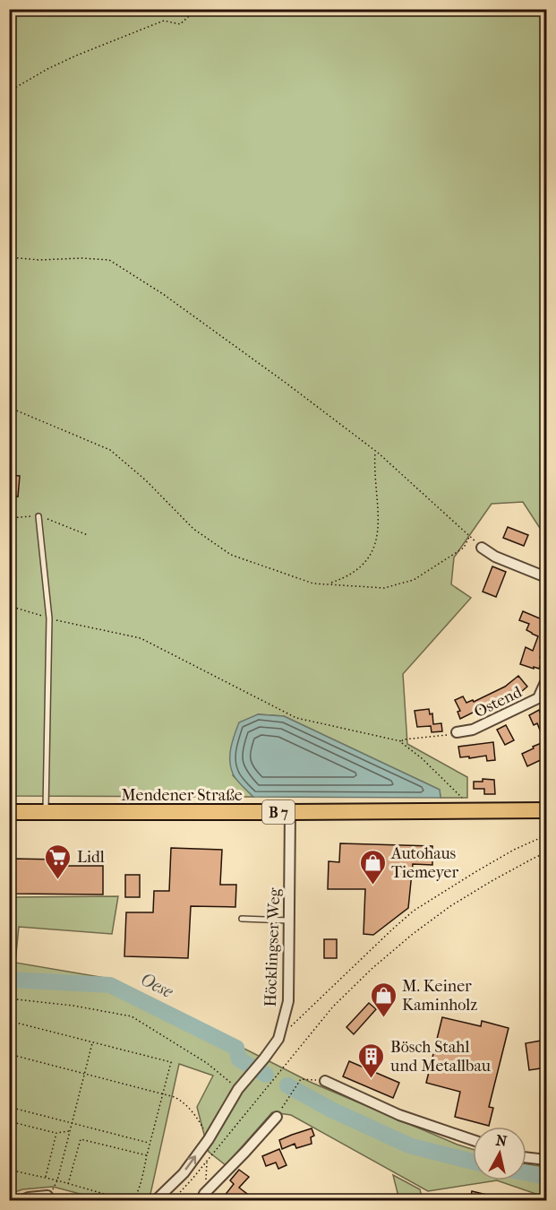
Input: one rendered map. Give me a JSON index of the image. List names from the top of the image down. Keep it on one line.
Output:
{"streets":{"main road":["Mendener Straße","B 7"],"street":["Ostend","Höcklingser Weg"]},"crossings":[["Mendener Straße","Höcklingser Weg"]],"water":["Oese"],"places":{"supermarket":["Lidl"],"shop":["Autohaus Tiemeyer","M. Keiner Kaminholz"],"building":["Bösch Stahl und Metallbau"]},"north":"top"}
